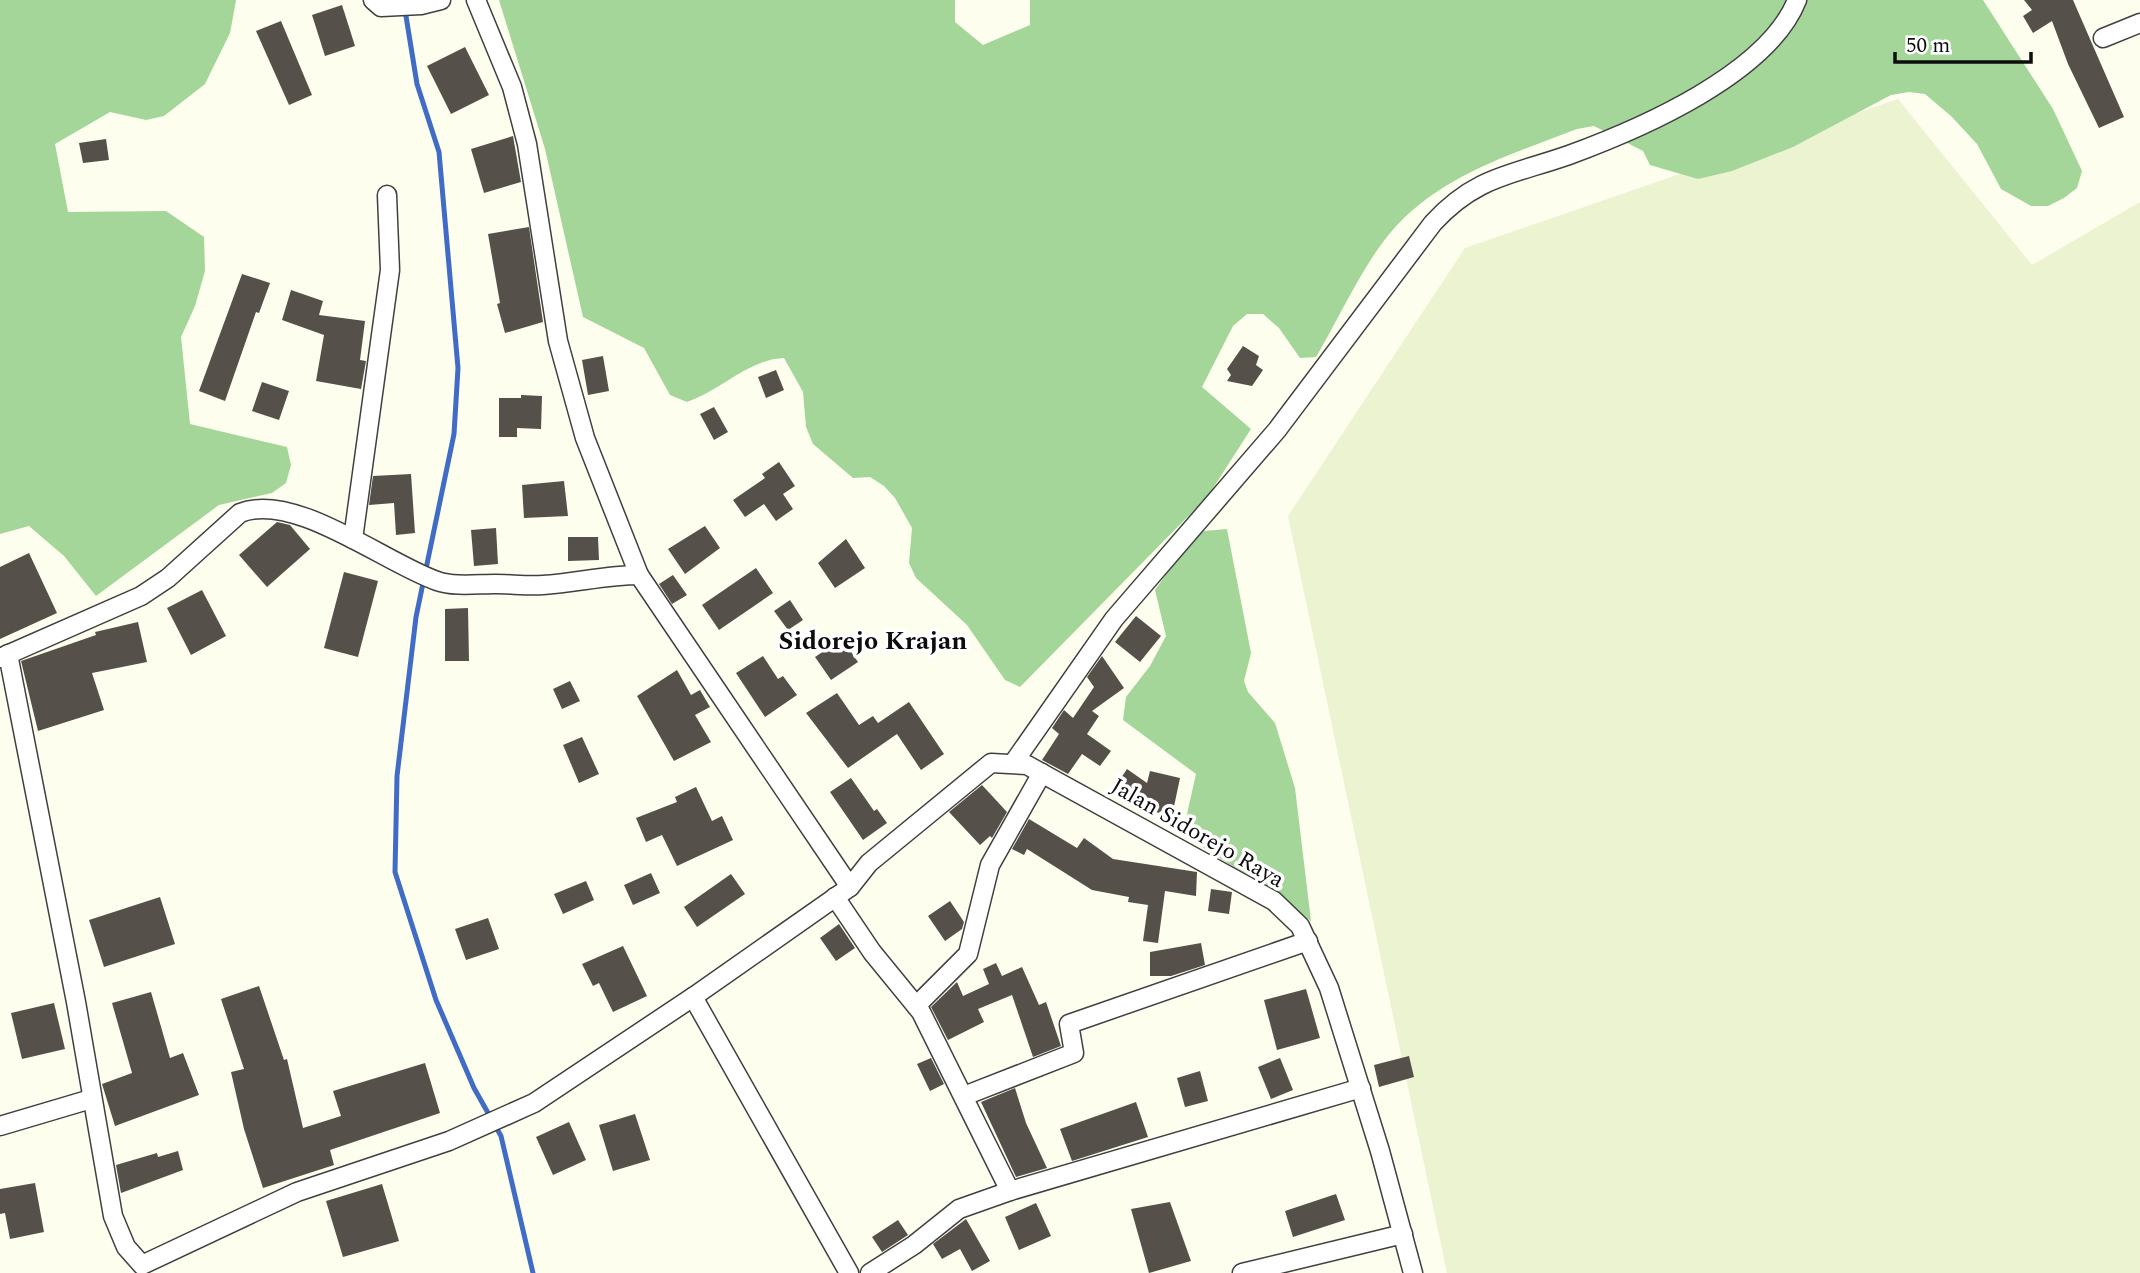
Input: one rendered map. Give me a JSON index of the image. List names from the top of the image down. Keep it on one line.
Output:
{"streets":{"street":["Jalan Sidorejo Raya"]},"districts":["Sidorejo Krajan"],"scale_bar":"50 m"}
